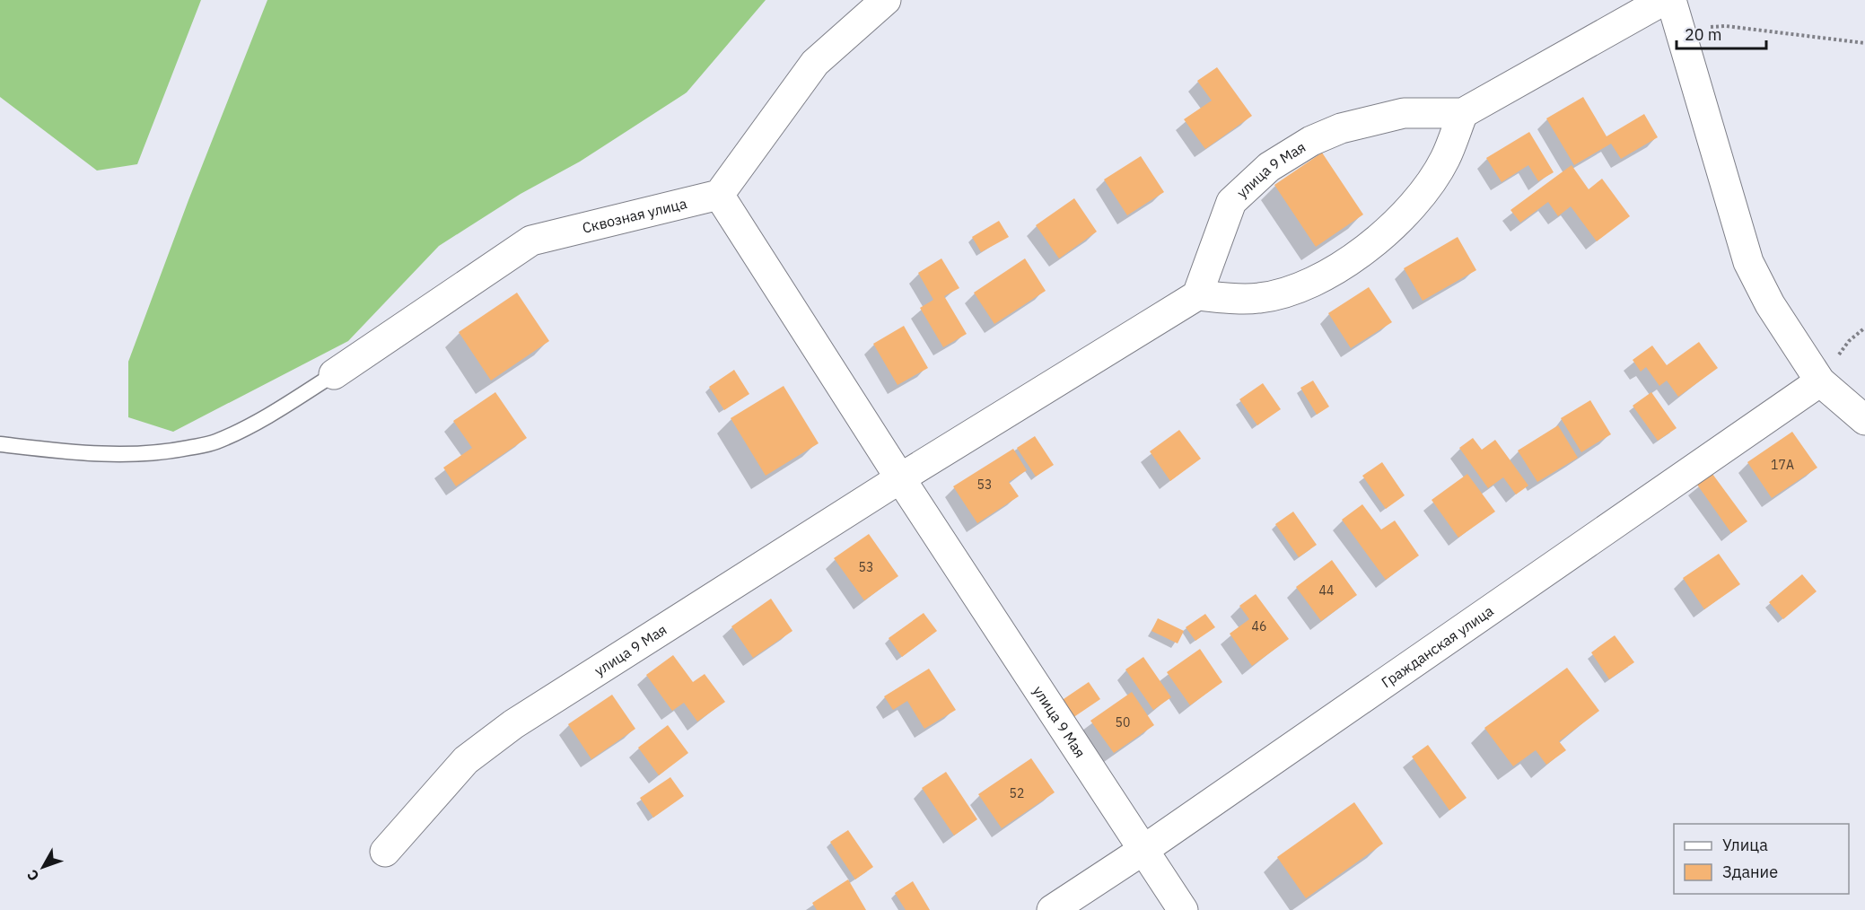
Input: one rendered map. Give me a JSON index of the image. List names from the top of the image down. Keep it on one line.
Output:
{"streets":{"street":["улица 9 Мая","Сквозная улица","Гражданская улица"]},"crossings":[["улица 9 Мая","Сквозная улица"],["улица 9 Мая","Гражданская улица"]],"house_numbers":["17А","53","53","44","46","50","52"],"legend":["Улица","Здание"],"scale_bar":"20 m","north":"bottom left"}
